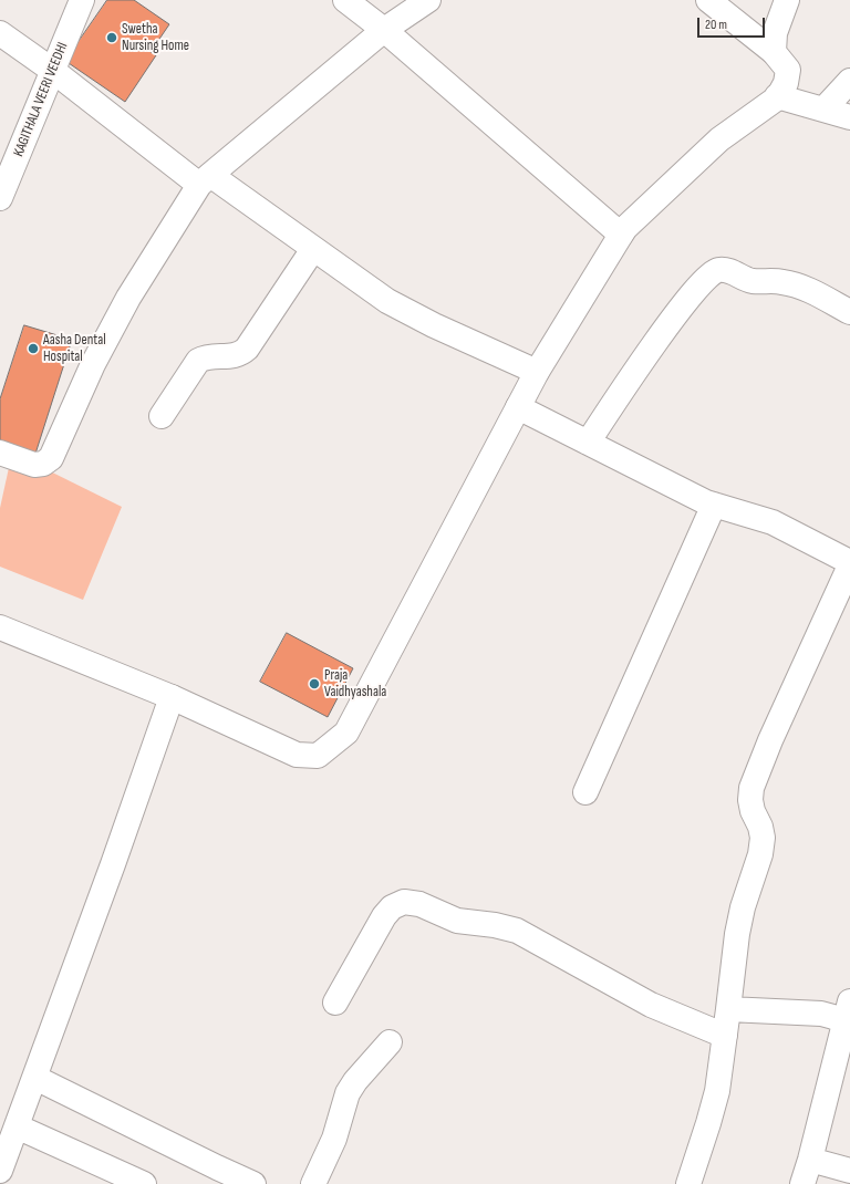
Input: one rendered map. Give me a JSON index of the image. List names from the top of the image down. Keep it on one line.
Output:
{"streets":{"street":["KAGITHALA VEERI VEEDHI"]},"places":["Swetha Nursing Home","Aasha Dental Hospital","Praja Vaidhyashala"],"scale_bar":"20 m"}
